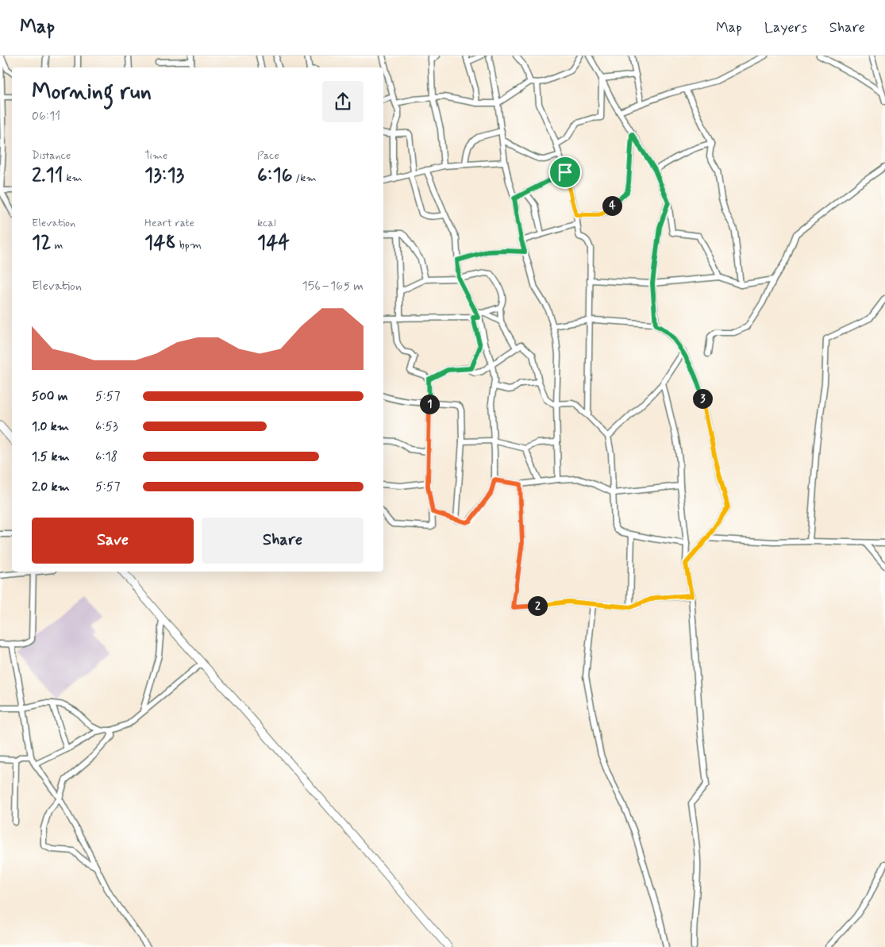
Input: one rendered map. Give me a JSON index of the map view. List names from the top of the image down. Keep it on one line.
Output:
{"page":{"header":"Map","nav":["Map","Layers","Share"],"heading":["Morning run","06:11"],"stats":[["Distance","2.11 km"],["Time","13:13"],["Pace","6:16 /km"],["Elevation","12 m"],["Heart rate","148 bpm"],["kcal","144"]],"pins":["4","3","1","2"],"chart":["Elevation","156–165 m"],"list":[{"name":"500 m","note":"5:57"},{"name":"1.0 km","note":"6:53"},{"name":"1.5 km","note":"6:18"},{"name":"2.0 km","note":"5:57"}],"buttons":["Save","Share"]}}
